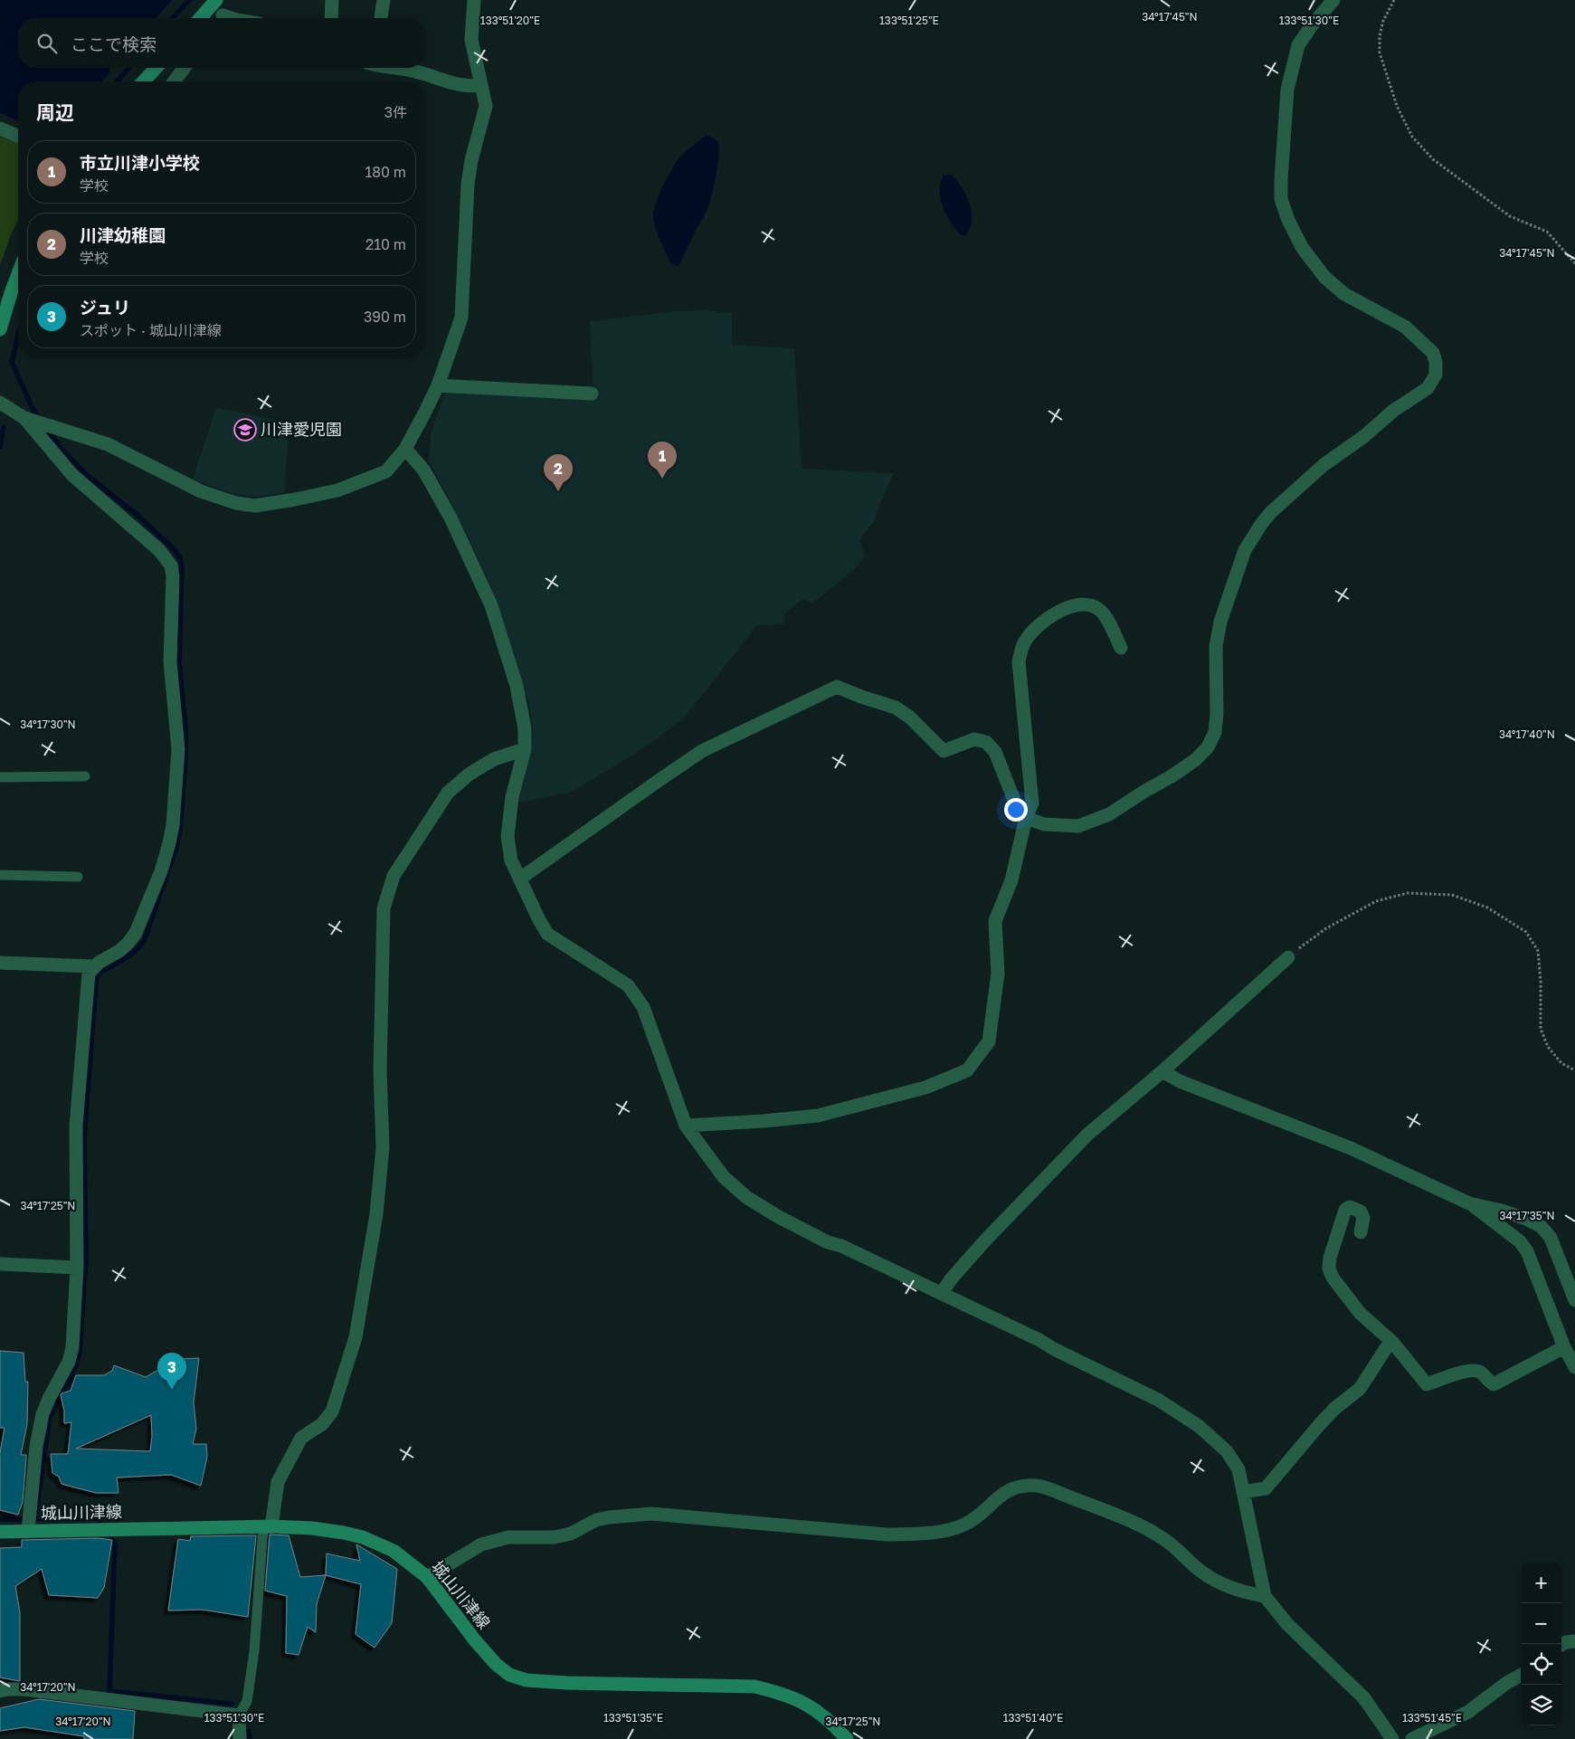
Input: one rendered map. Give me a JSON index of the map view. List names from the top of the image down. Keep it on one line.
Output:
{"streets":{"main road":["城山川津線"]},"places":{"school or university":["川津愛児園"]},"page":{"search":"ここで検索","heading":["周辺","3件"],"list":[{"mark":"1","name":"市立川津小学校","note":"学校","value":"180 m"},{"mark":"2","name":"川津幼稚園","note":"学校","value":"210 m"},{"mark":"3","name":"ジュリ","note":"スポット · 城山川津線","value":"390 m"}],"pins":["1","2","3"],"map_buttons":["+","−"]},"coordinates":["34°17'45\"N","133°51'20\"E","133°51'25\"E","133°51'30\"E","34°17'30\"N","34°17'40\"N","34°17'25\"N","34°17'35\"N","34°17'20\"N","133°51'35\"E","133°51'40\"E","133°51'45\"E"]}
